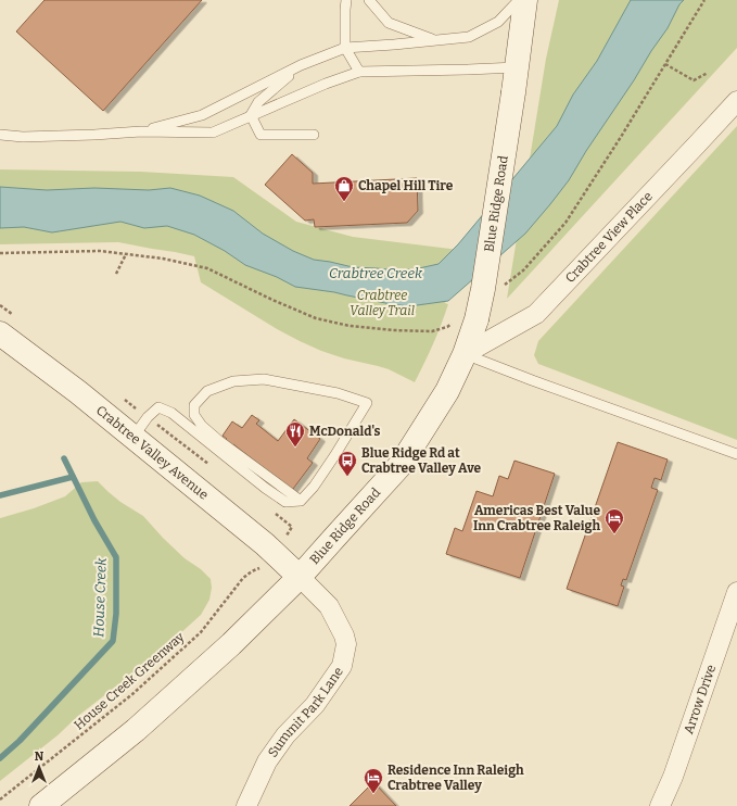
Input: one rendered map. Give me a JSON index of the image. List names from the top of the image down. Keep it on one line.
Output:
{"streets":{"main road":["Blue Ridge Road","Crabtree Valley Avenue"],"street":["Crabtree View Place","Arrow Drive","Summit Park Lane"],"path":["House Creek Greenway"]},"crossings":[["Blue Ridge Road","Crabtree View Place"],["Blue Ridge Road","Crabtree Valley Avenue"],["Blue Ridge Road","Summit Park Lane"],["Crabtree Valley Avenue","Summit Park Lane"]],"water":["Crabtree Creek","House Creek"],"parks":["Crabtree Valley Trail"],"places":{"shop":["Chapel Hill Tire"],"restaurant":["McDonald's"],"bus stop":["Blue Ridge Rd at Crabtree Valley Ave"],"hotel":["Americas Best Value Inn Crabtree Raleigh","Residence Inn Raleigh Crabtree Valley"]},"north":"top"}
